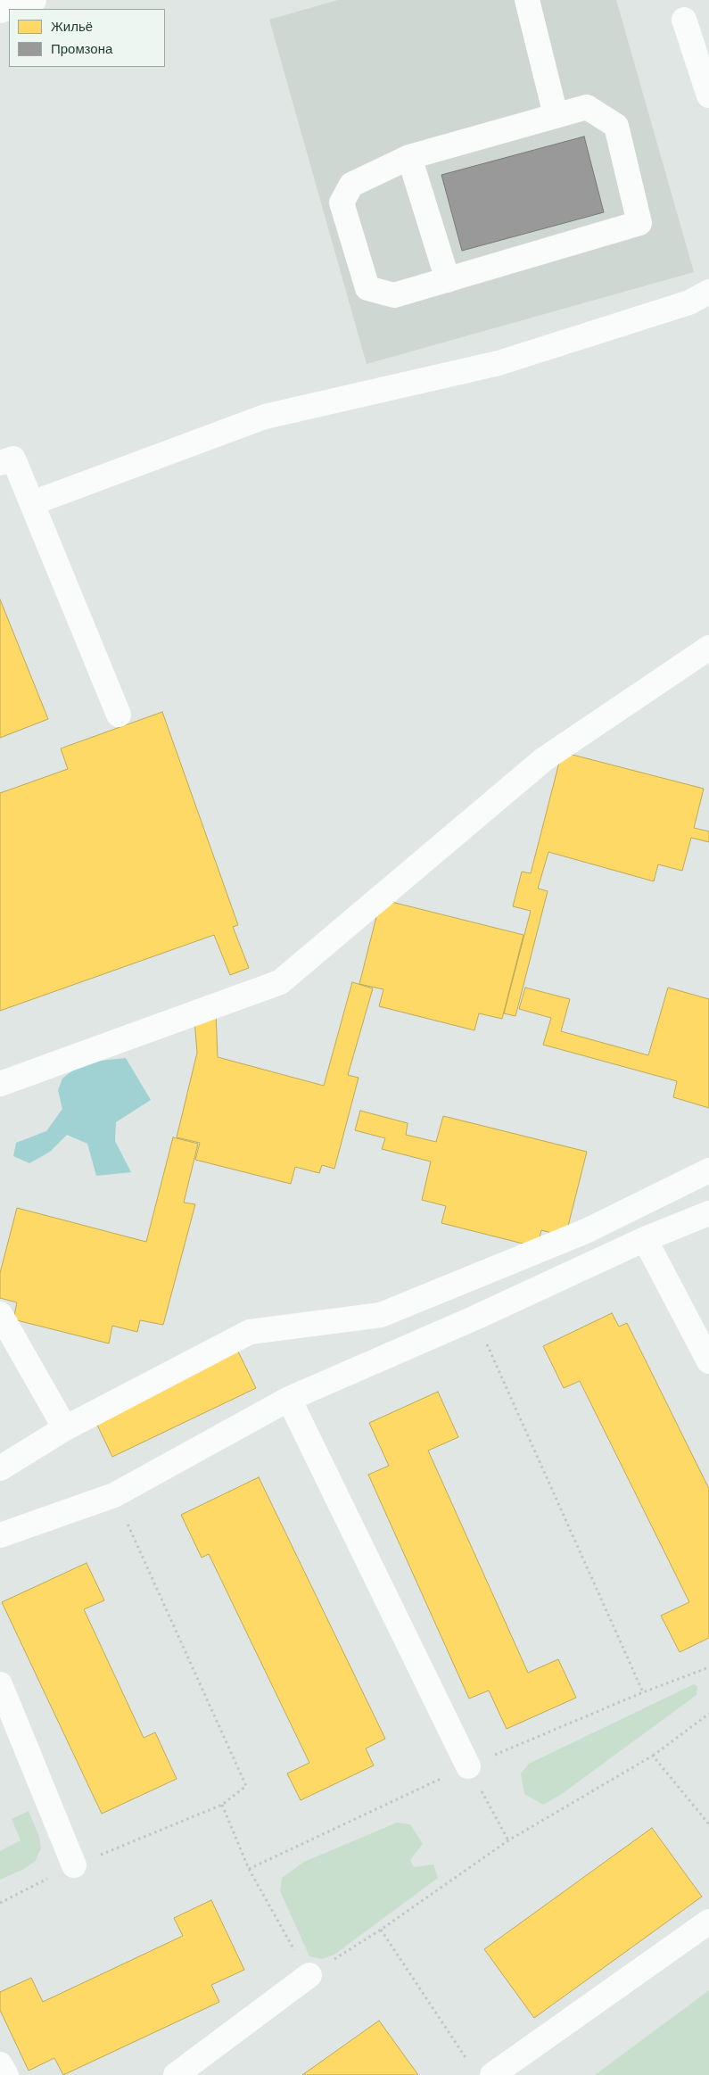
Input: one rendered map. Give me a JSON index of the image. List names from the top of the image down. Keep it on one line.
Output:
{"legend":["Жильё","Промзона"]}
